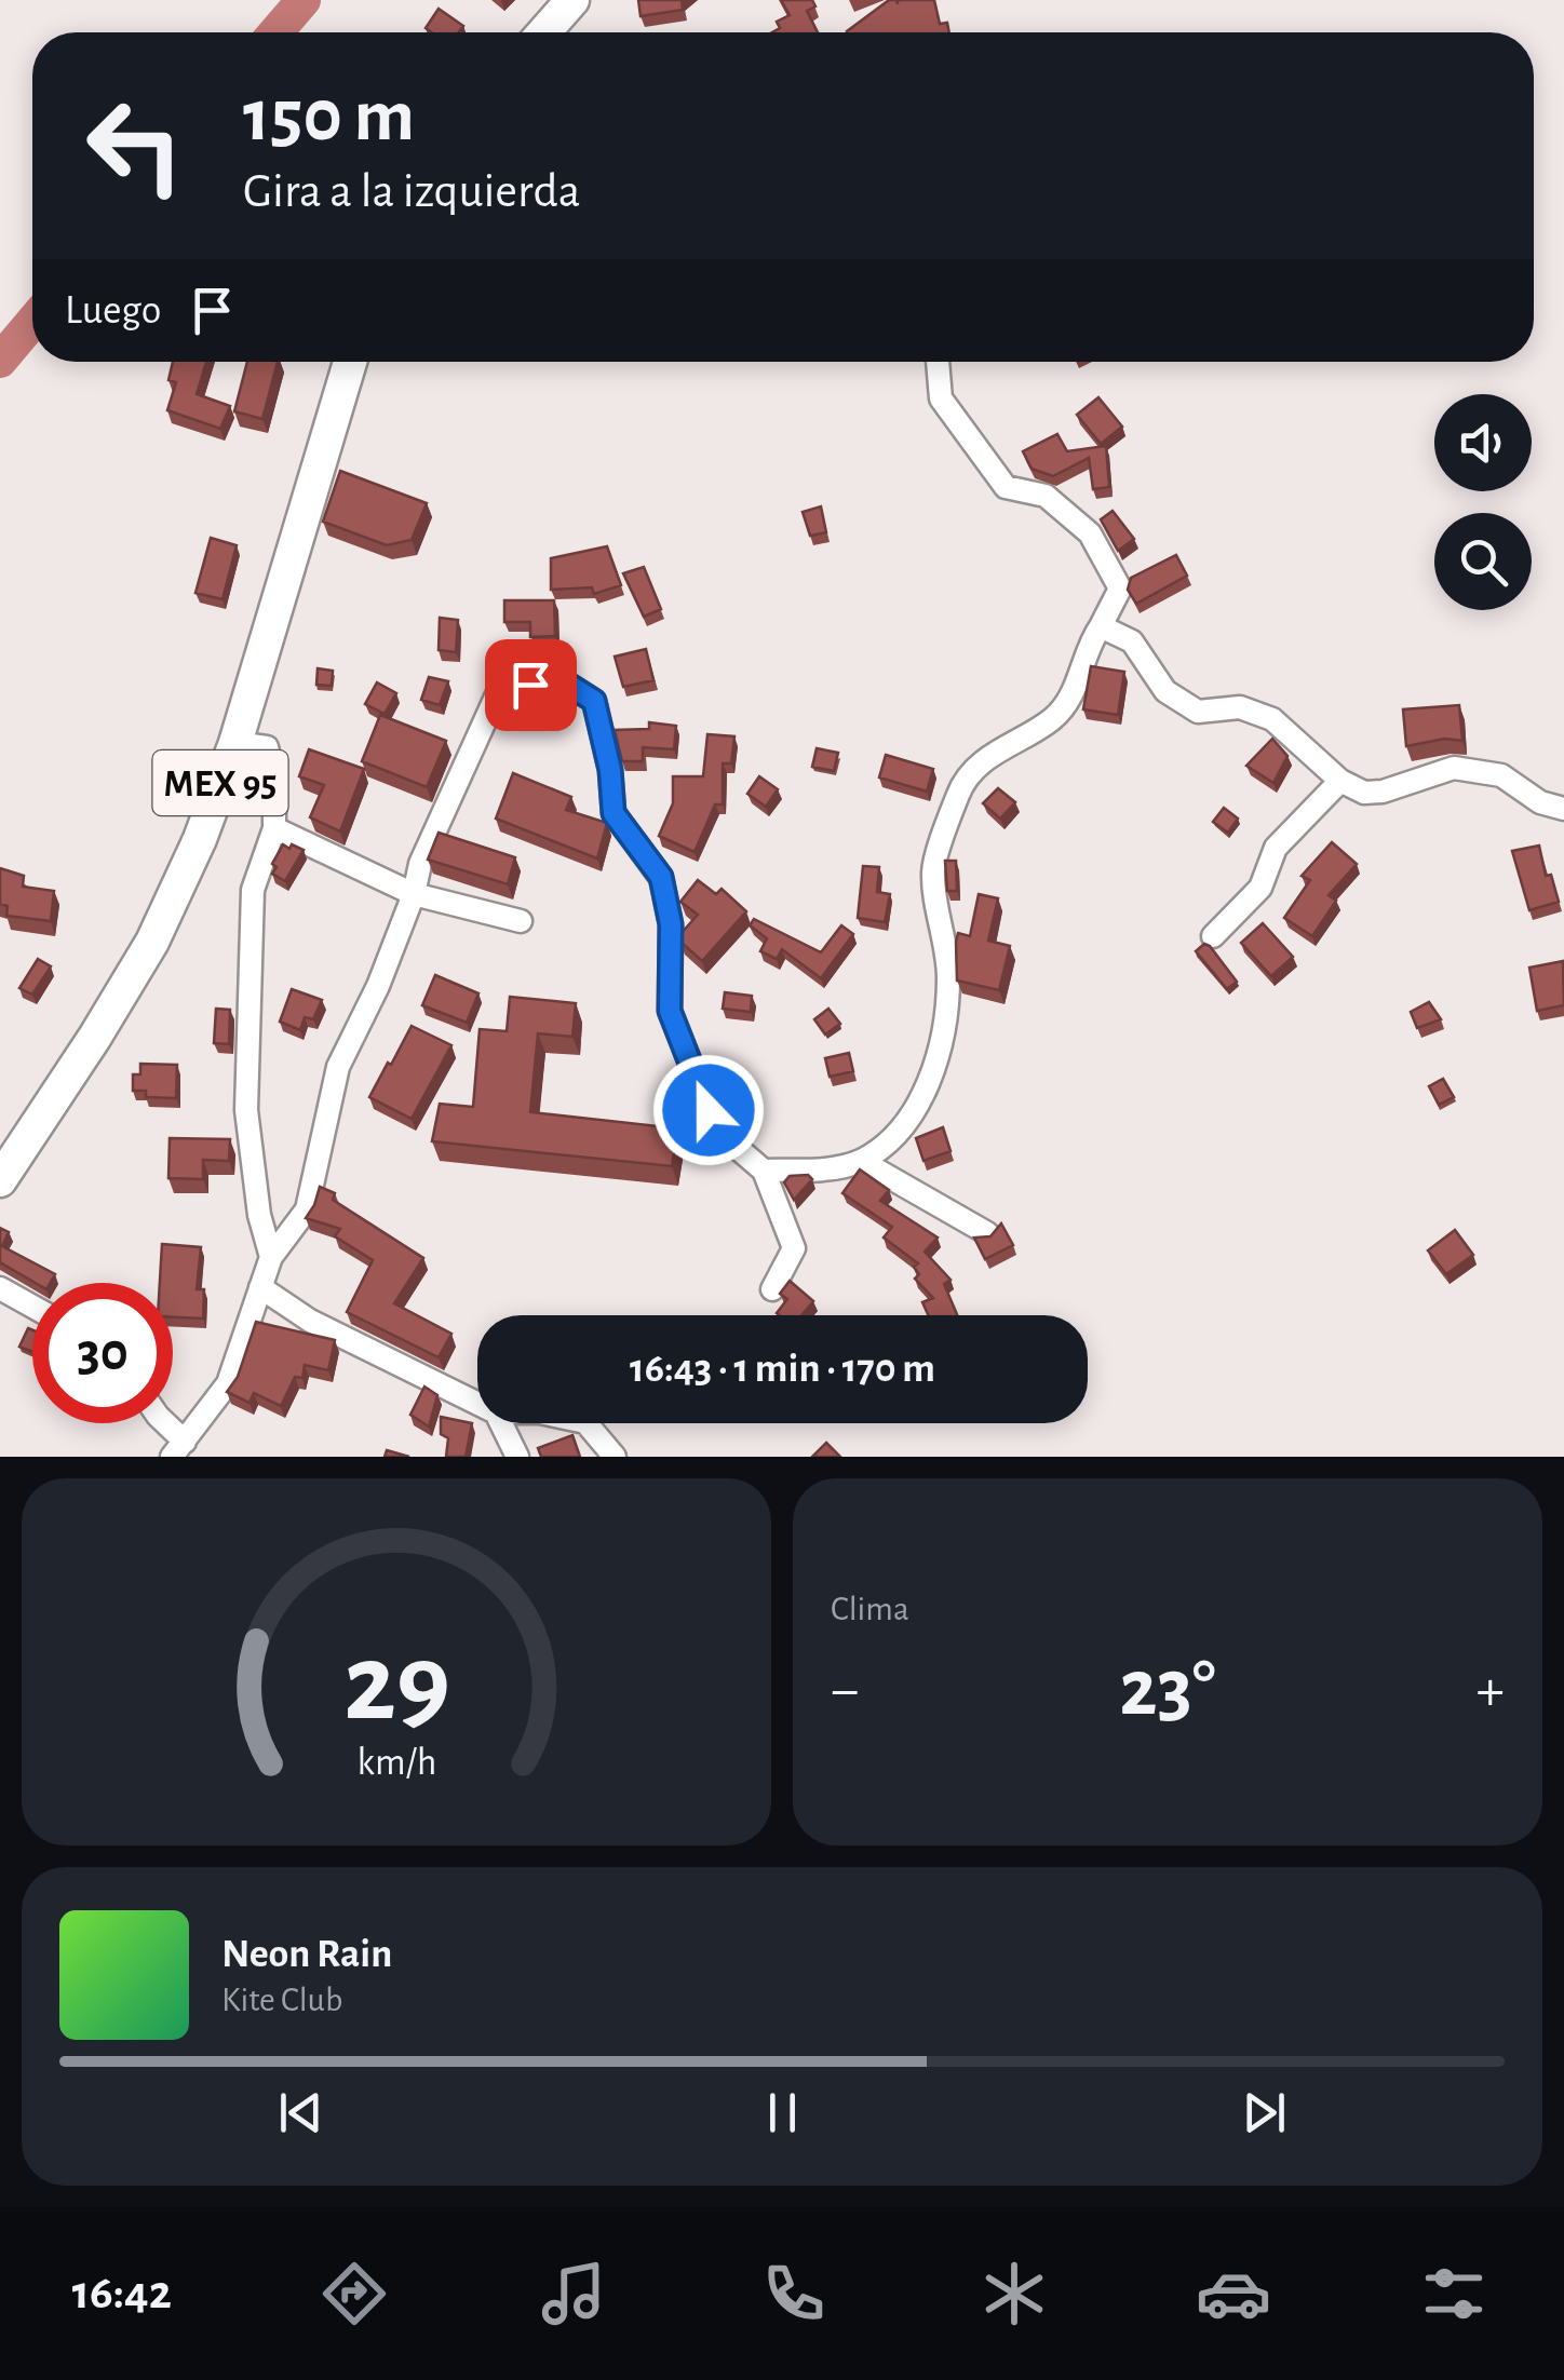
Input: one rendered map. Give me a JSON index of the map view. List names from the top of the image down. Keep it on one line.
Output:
{"streets":{"main road":["MEX 95"]},"page":{"turn":["150 m","Gira a la izquierda"],"then":"Luego","limit":"30","trip":"16:43 · 1 min · 170 m","tile":"Clima","heat":["−","23°","+"],"song":["Neon Rain","Kite Club"],"tabs":"16:42","gauge":["29","km/h"]}}
